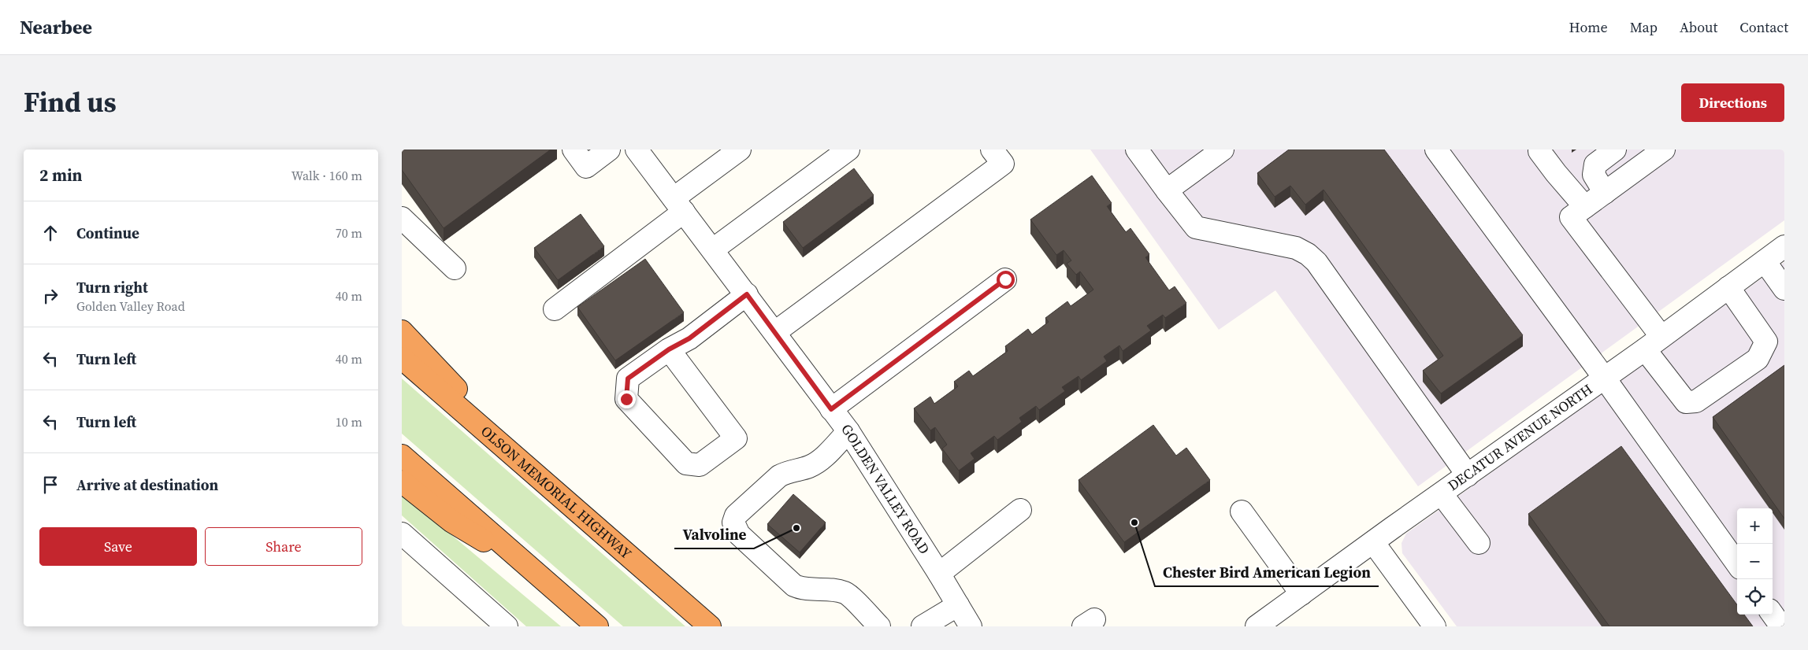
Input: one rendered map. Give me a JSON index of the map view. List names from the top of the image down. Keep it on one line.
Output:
{"streets":{"highway":["OLSON MEMORIAL HIGHWAY"],"street":["DECATUR AVENUE NORTH","GOLDEN VALLEY ROAD"]},"places":["Chester Bird American Legion","Valvoline"],"page":{"header":"Nearbee","nav":["Home","Map","About","Contact"],"title":"Find us","buttons":["Directions",["Save","Share"]],"heading":["2 min","Walk · 160 m"],"list":[["Continue","70 m"],["Turn right","Golden Valley Road","40 m"],["Turn left","40 m"],["Turn left","10 m"],"Arrive at destination"],"map_buttons":["+","−"]}}
